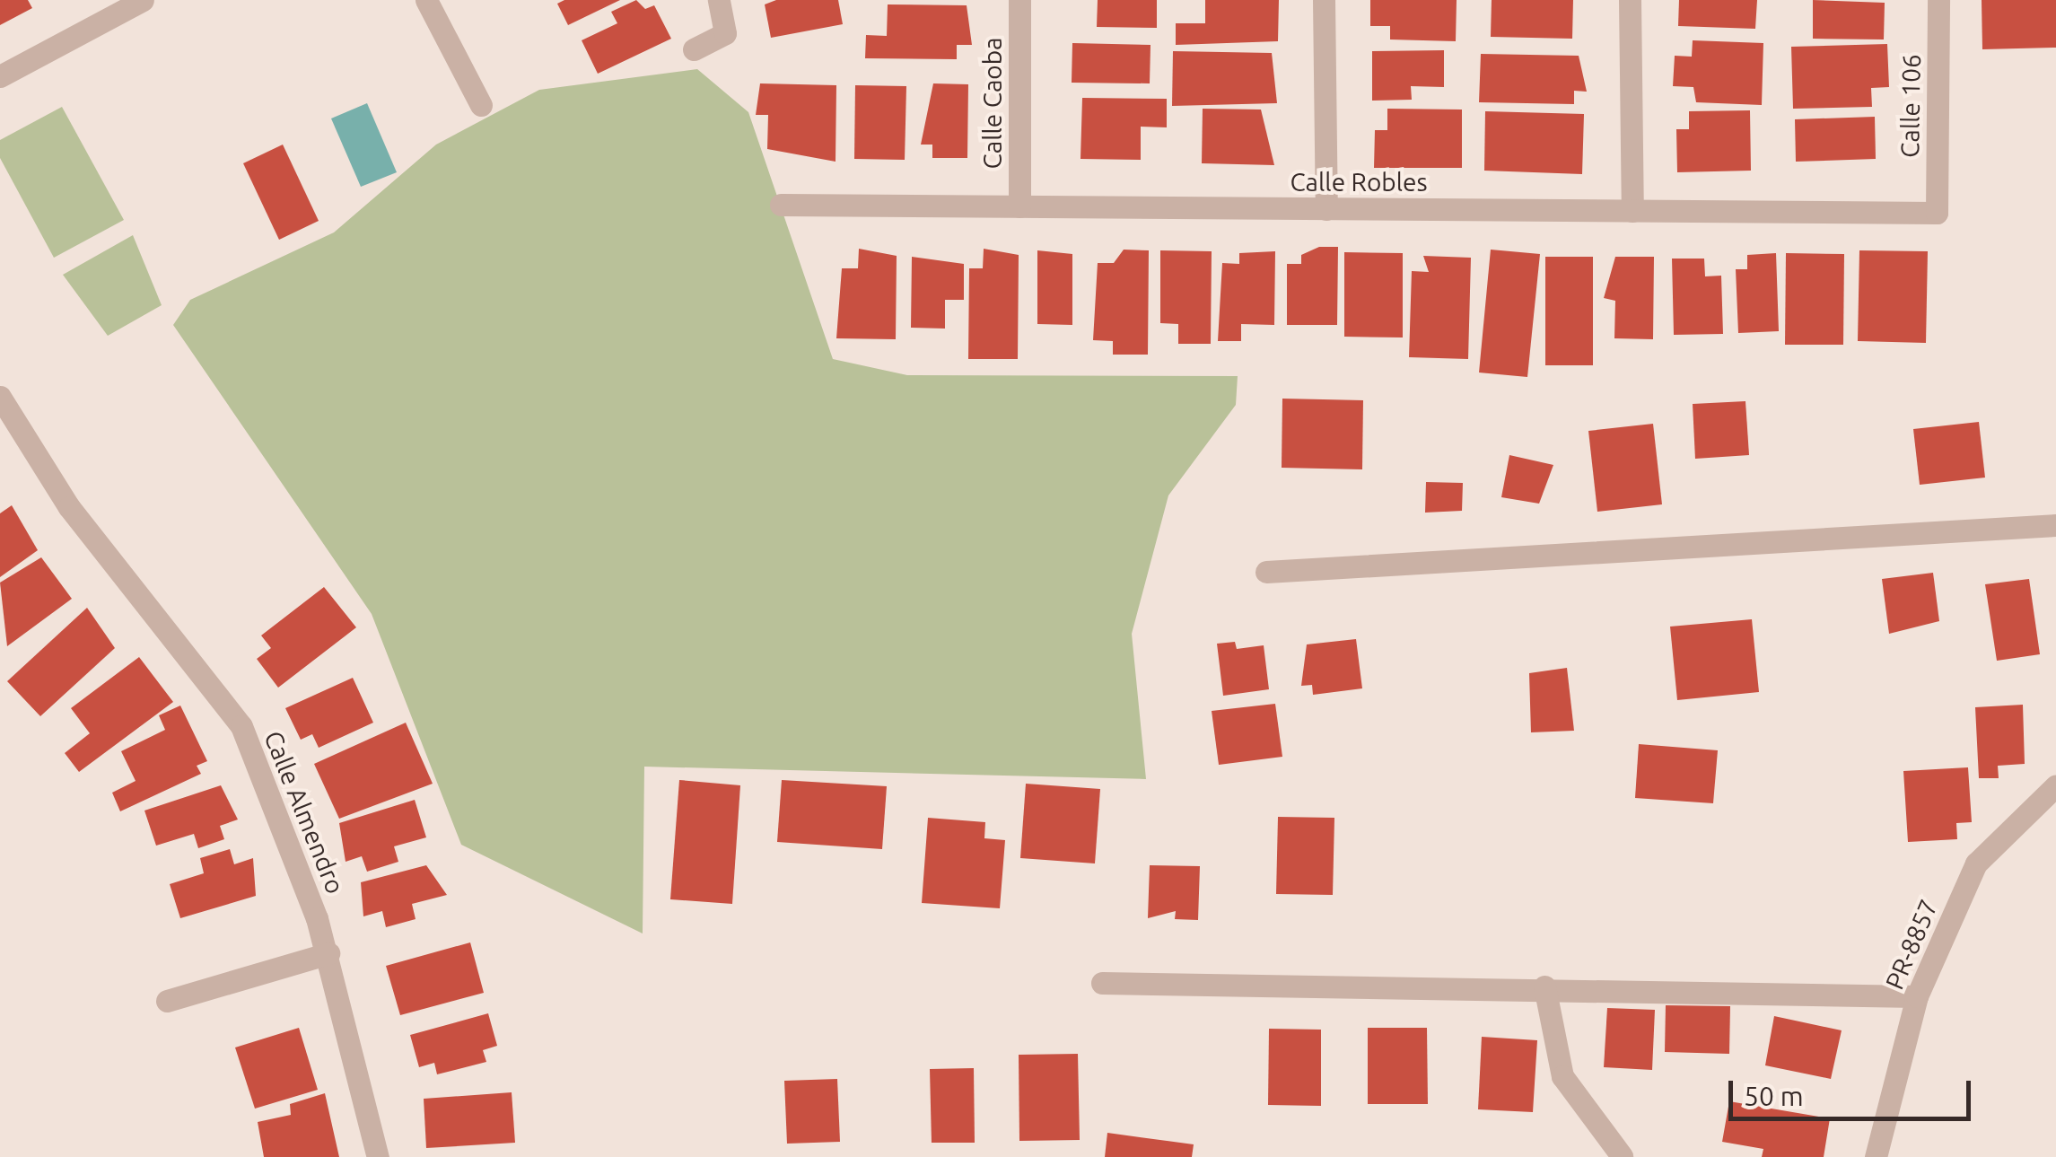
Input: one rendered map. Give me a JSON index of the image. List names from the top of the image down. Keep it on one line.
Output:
{"streets":{"street":["Calle Caoba","Calle 106","Calle Robles","Calle Almendro","PR-8857"]},"crossings":[["Calle Caoba","Calle Robles"],["Calle 106","Calle Robles"]],"scale_bar":"50 m"}
